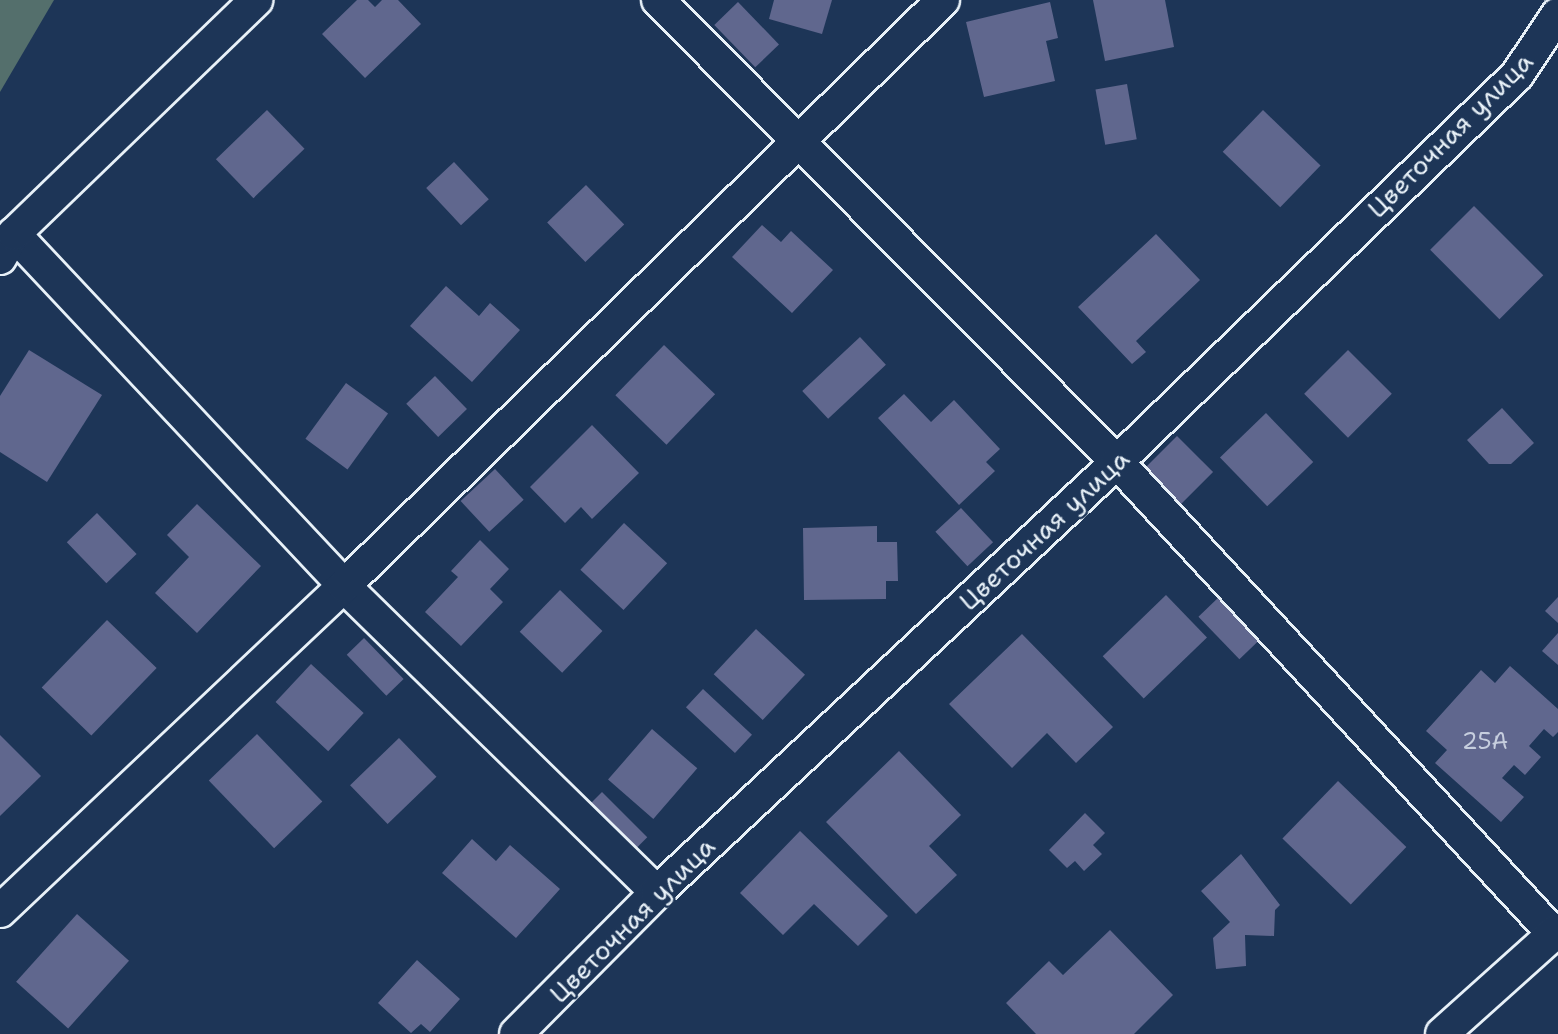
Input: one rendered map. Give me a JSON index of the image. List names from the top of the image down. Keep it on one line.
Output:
{"streets":{"lane":["Цветочная улица"]},"house_numbers":["25А"]}
